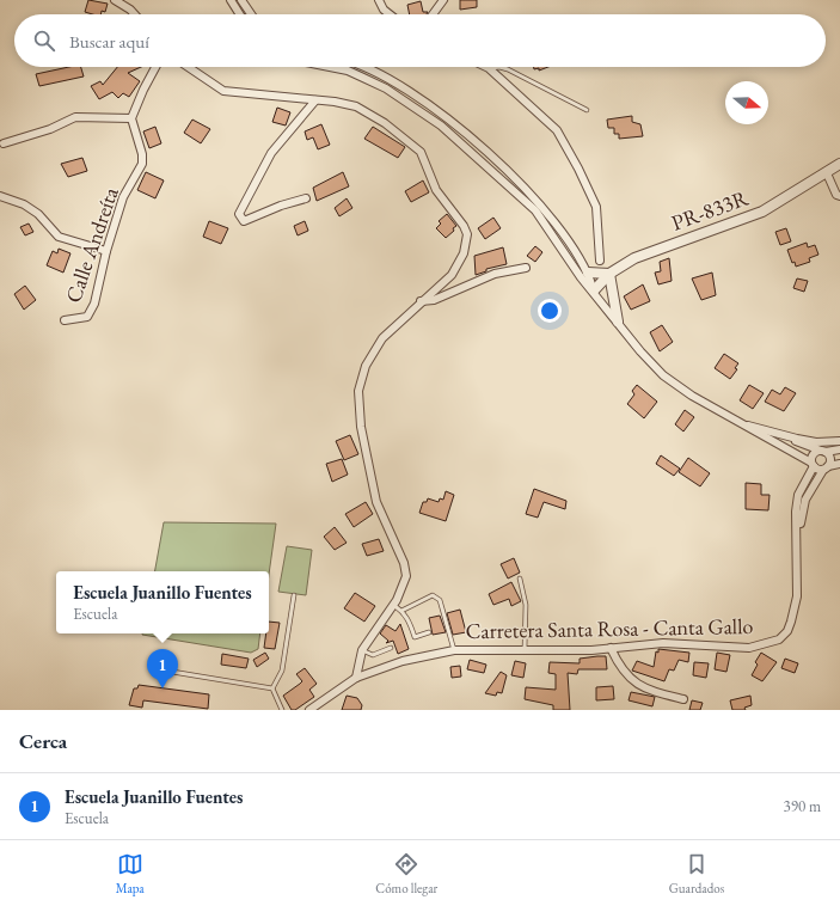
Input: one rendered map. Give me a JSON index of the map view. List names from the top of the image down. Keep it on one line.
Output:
{"streets":{"street":["PR-833R","Calle Andreíta","Carretera Santa Rosa - Canta Gallo"]},"north":"right","page":{"search":"Buscar aquí","popup":["Escuela Juanillo Fuentes","Escuela"],"pins":"1","heading":"Cerca","list":[{"mark":"1","name":"Escuela Juanillo Fuentes","note":"Escuela","value":"390 m"}],"nav":["Mapa","Cómo llegar","Guardados"]}}
